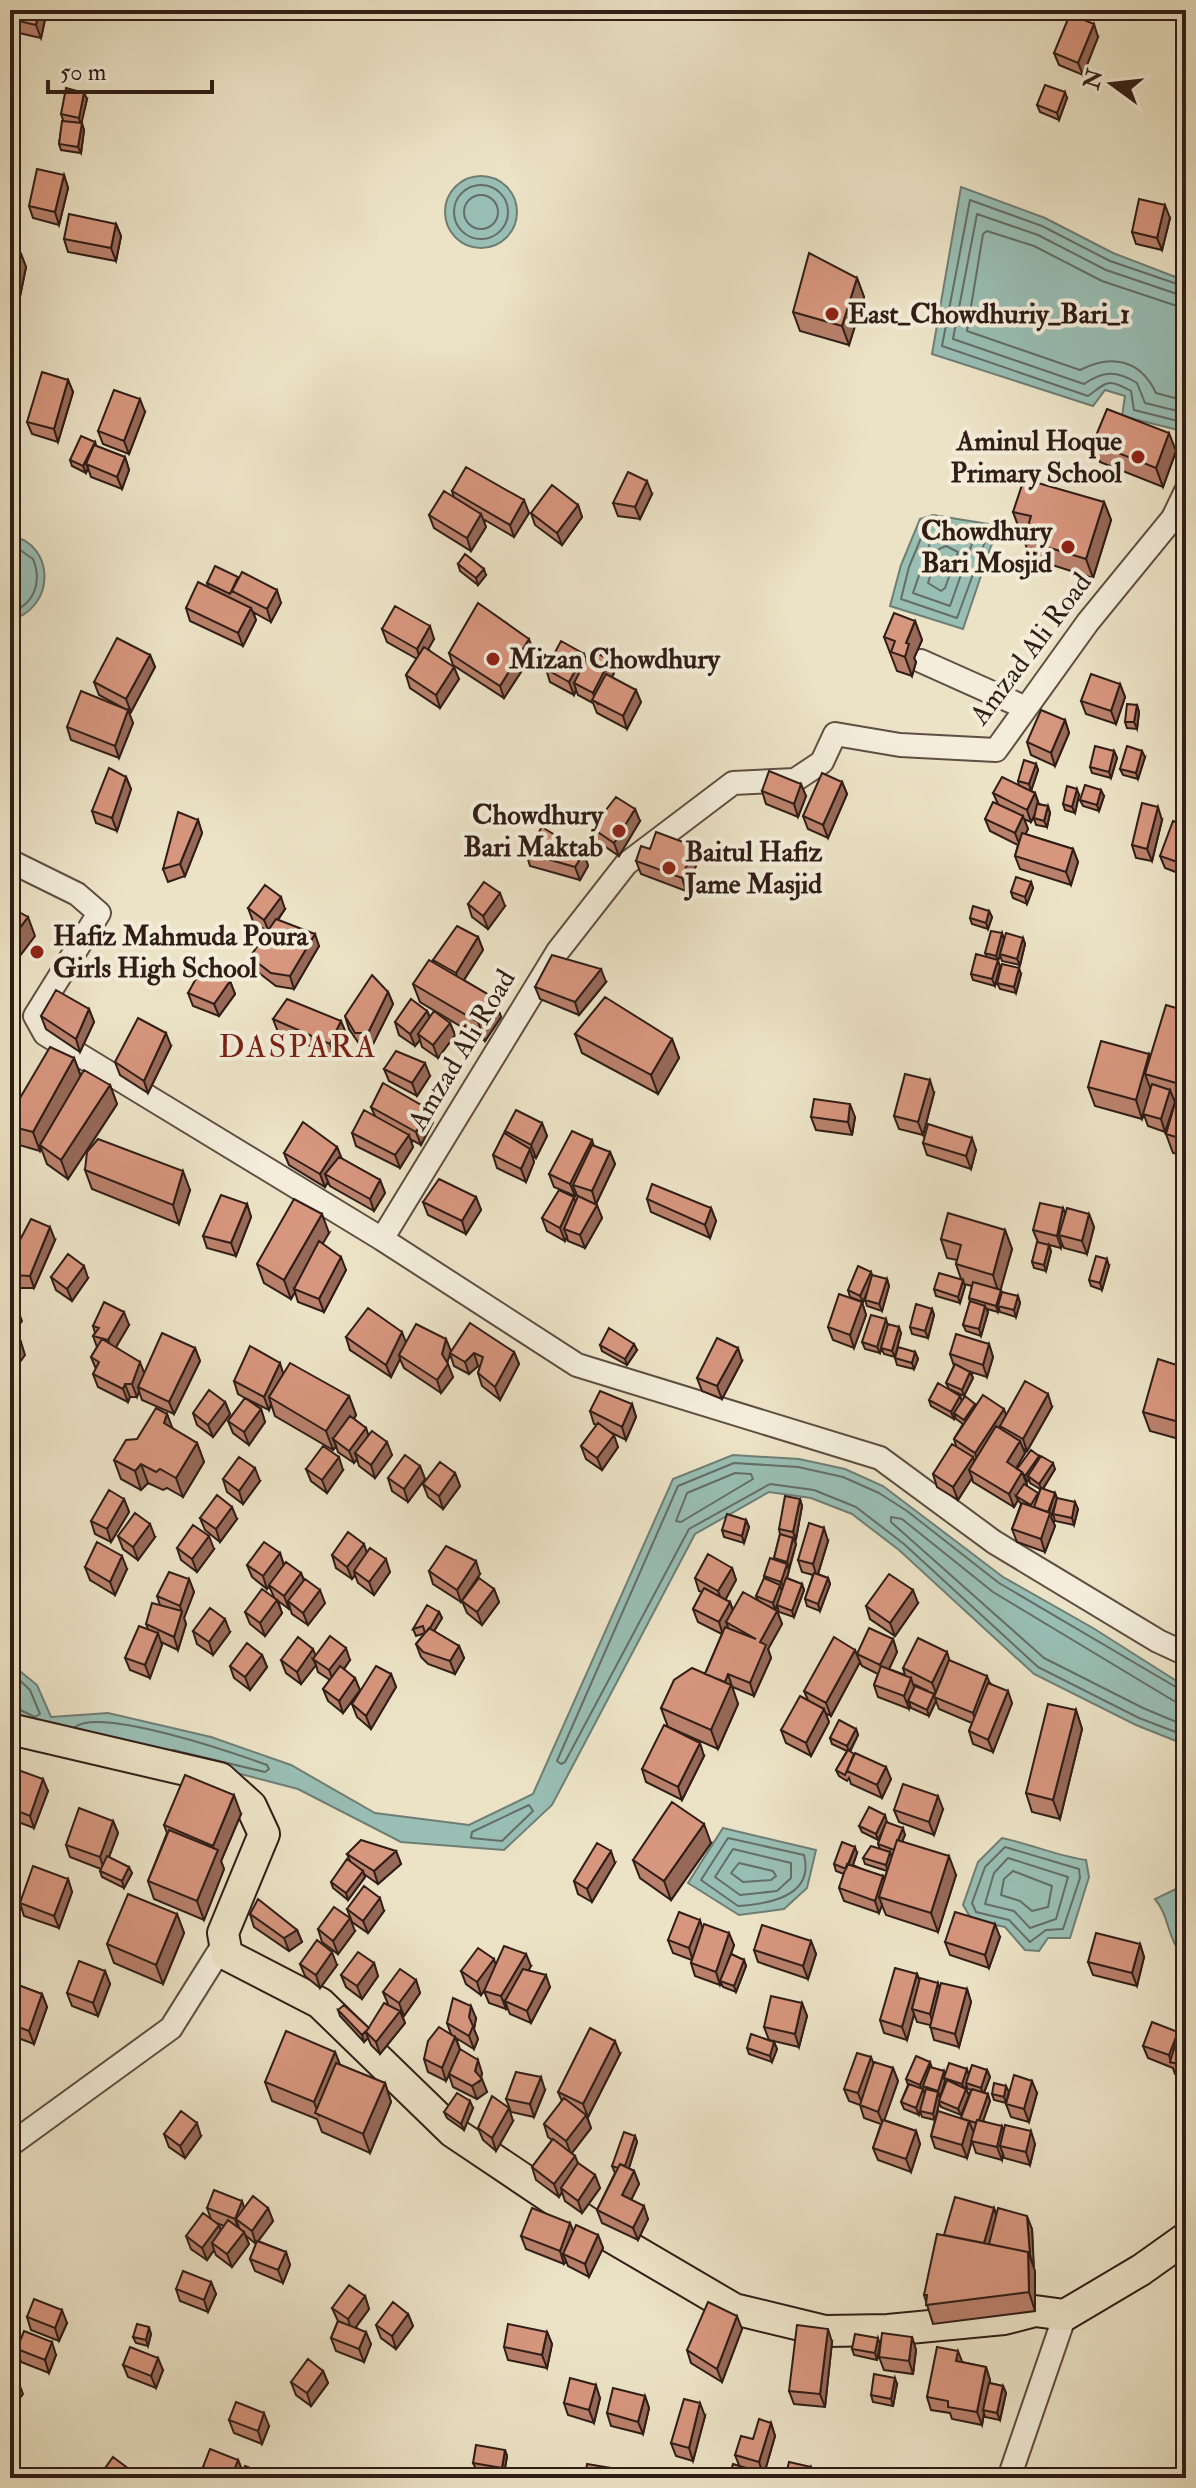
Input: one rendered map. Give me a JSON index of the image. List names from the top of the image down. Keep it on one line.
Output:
{"streets":{"street":["Amzad Ali Road"]},"districts":["DASPARA"],"places":["East_Chowdhuriy_Bari_1","Aminul Hoque Primary School","Chowdhury Bari Mosjid","Mizan Chowdhury","Chowdhury Bari Maktab","Baitul Hafiz Jame Masjid","Hafiz Mahmuda Poura Girls High School"],"scale_bar":"50 m","north":"left"}
